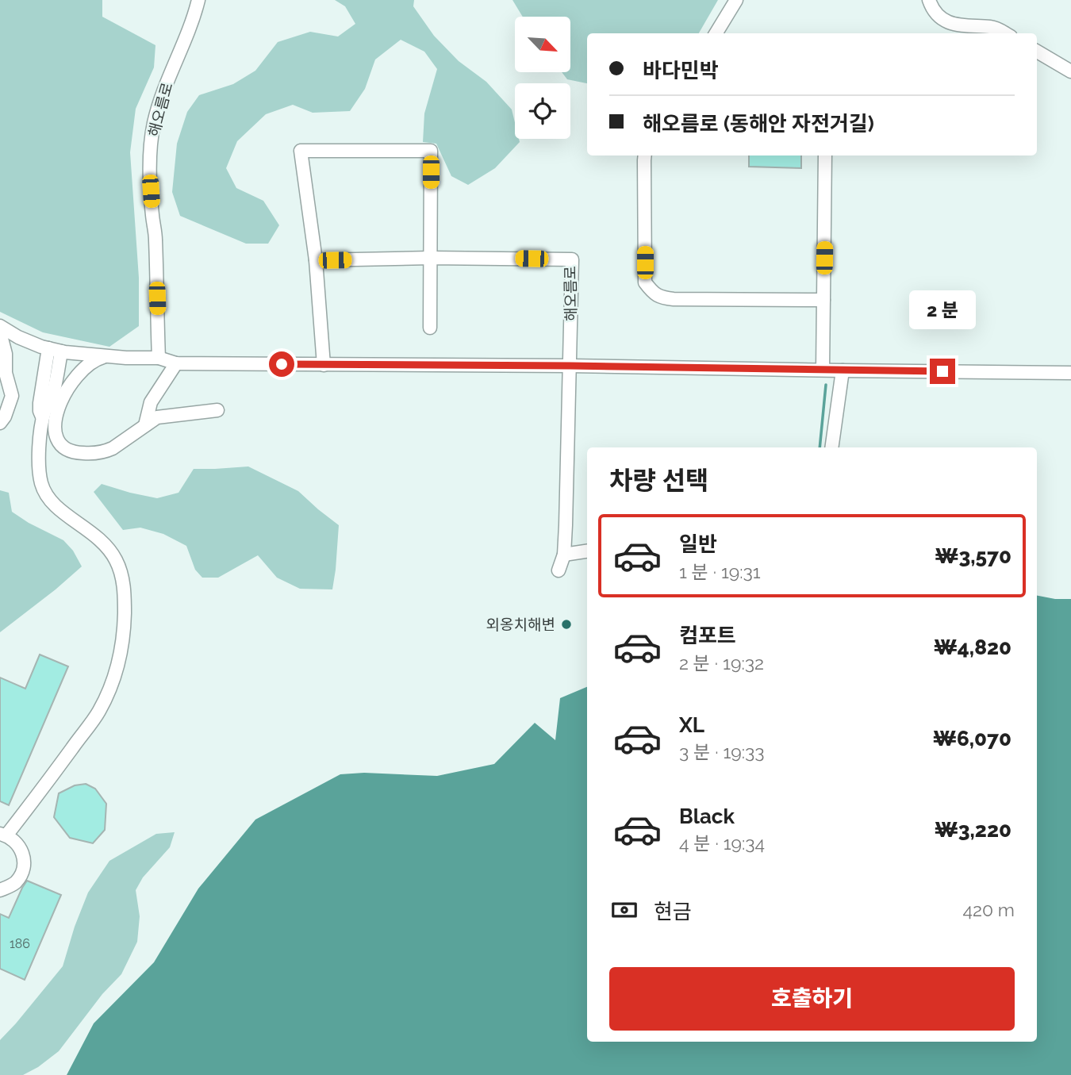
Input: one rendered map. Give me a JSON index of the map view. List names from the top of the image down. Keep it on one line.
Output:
{"streets":{"street":["해오름로"]},"places":["외옹치해변"],"house_numbers":["186"],"north":"bottom right","page":{"banner":["바다민박","해오름로 (동해안 자전거길)"],"bubble":"2 분","heading":"차량 선택","list":[{"name":"일반","note":"1 분 · 19:31","value":"₩3,570"},{"name":"컴포트","note":"2 분 · 19:32","value":"₩4,820"},{"name":"XL","note":"3 분 · 19:33","value":"₩6,070"},{"name":"Black","note":"4 분 · 19:34","value":"₩3,220"}],"pay":["현금","420 m"],"buttons":"호출하기"}}
